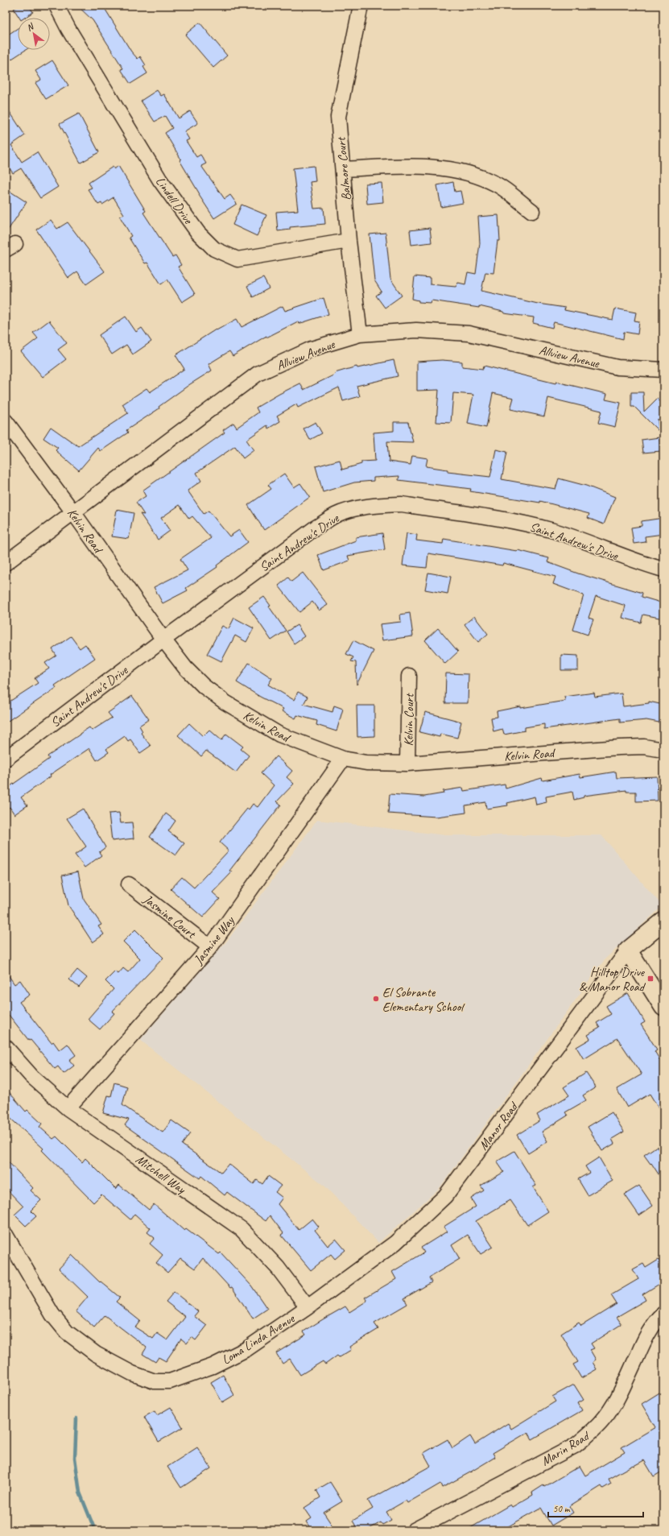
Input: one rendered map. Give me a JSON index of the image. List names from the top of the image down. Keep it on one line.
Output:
{"streets":{"street":["Balmore Court","Lindell Drive","Allview Avenue","Kelvin Road","Saint Andrew's Drive","Kelvin Court","Jasmine Court","Jasmine Way","Manor Road","Mitchell Way","Loma Linda Avenue","Marin Road"]},"crossings":[["Balmore Court","Lindell Drive"],["Balmore Court","Allview Avenue"],["Allview Avenue","Kelvin Road"],["Kelvin Road","Saint Andrew's Drive"],["Kelvin Road","Kelvin Court"],["Kelvin Road","Jasmine Way"],["Jasmine Court","Jasmine Way"],["Jasmine Way","Mitchell Way"],["Manor Road","Mitchell Way"],["Manor Road","Loma Linda Avenue"],["Mitchell Way","Loma Linda Avenue"]],"places":{"transit":["Hilltop Drive & Manor Road"],"other":["El Sobrante Elementary School"]},"scale_bar":"50 m","north":"top left"}
